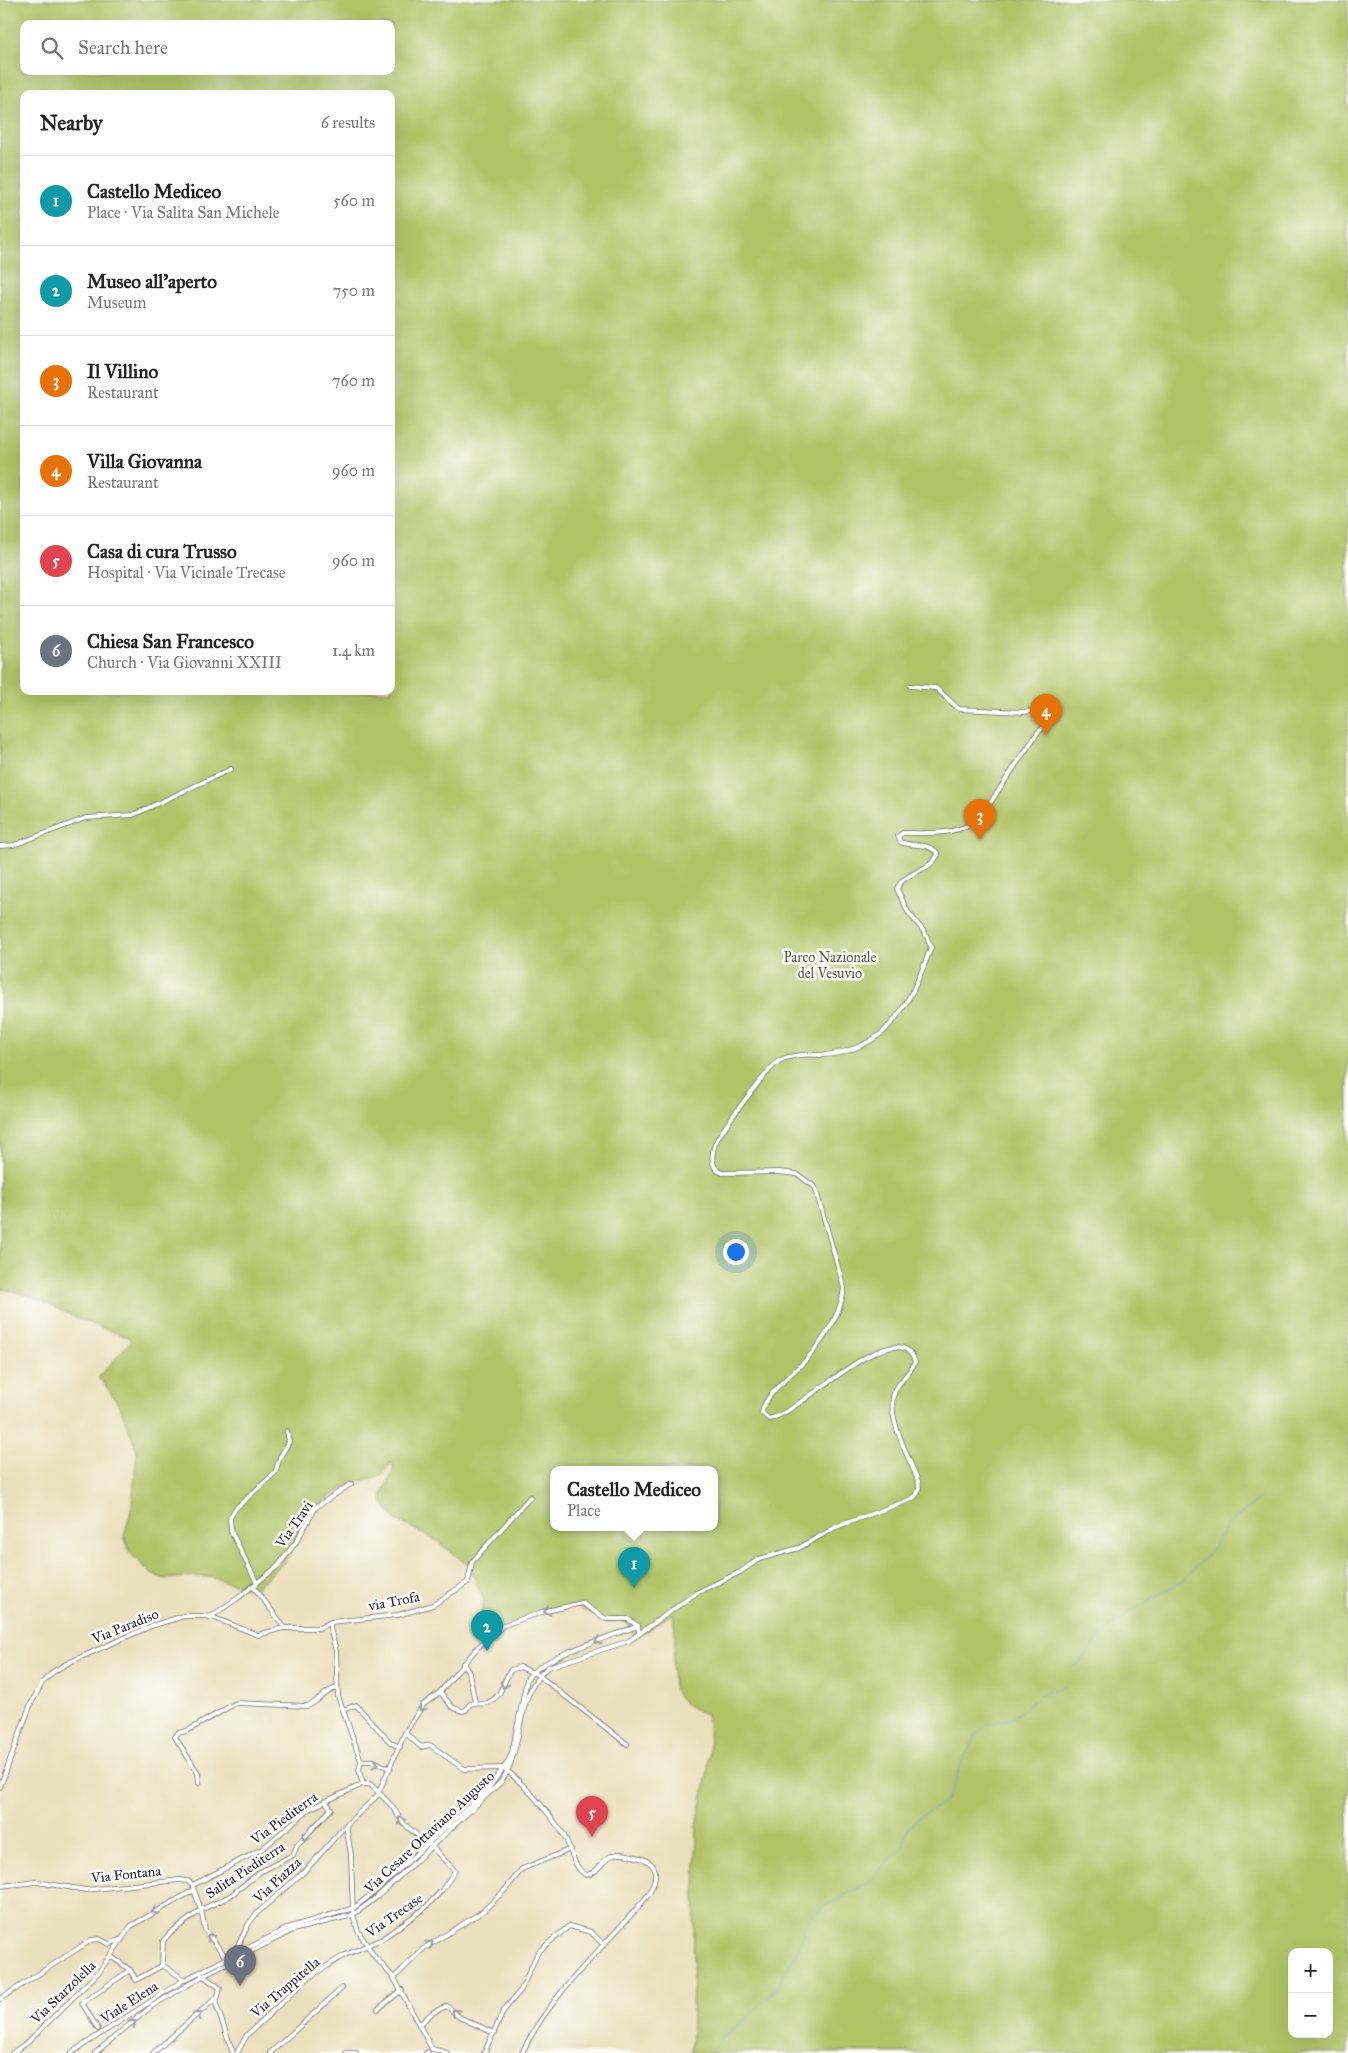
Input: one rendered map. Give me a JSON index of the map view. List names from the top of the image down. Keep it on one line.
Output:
{"streets":{"street":["Via Travi","via Trofa","Via Paradiso","Via Piediterra","Via Cesare Ottaviano Augusto","Salita Piediterra","Via Fontana","Via Piazza","Via Trecase","Via Trappitella","Via Starzolella","Viale Elena"]},"crossings":[["Via Travi","Via Paradiso"],["via Trofa","Via Paradiso"],["Via Piediterra","Salita Piediterra"],["Via Piediterra","Via Fontana"],["Via Piediterra","Via Starzolella"],["Via Cesare Ottaviano Augusto","Via Trecase"],["Via Trecase","Via Trappitella"]],"one_way":["Salita Piediterra"],"parks":["Parco Nazionale del Vesuvio"],"page":{"search":"Search here","heading":["Nearby","6 results"],"list":[{"mark":"1","name":"Castello Mediceo","note":"Place · Via Salita San Michele","value":"560 m"},{"mark":"2","name":"Museo all'aperto","note":"Museum","value":"750 m"},{"mark":"3","name":"Il Villino","note":"Restaurant","value":"760 m"},{"mark":"4","name":"Villa Giovanna","note":"Restaurant","value":"960 m"},{"mark":"5","name":"Casa di cura Trusso","note":"Hospital · Via Vicinale Trecase","value":"960 m"},{"mark":"6","name":"Chiesa San Francesco","note":"Church · Via Giovanni XXIII","value":"1.4 km"}],"pins":["4","3","1","2","5","6"],"popup":["Castello Mediceo","Place"],"map_buttons":["+","−"]}}
